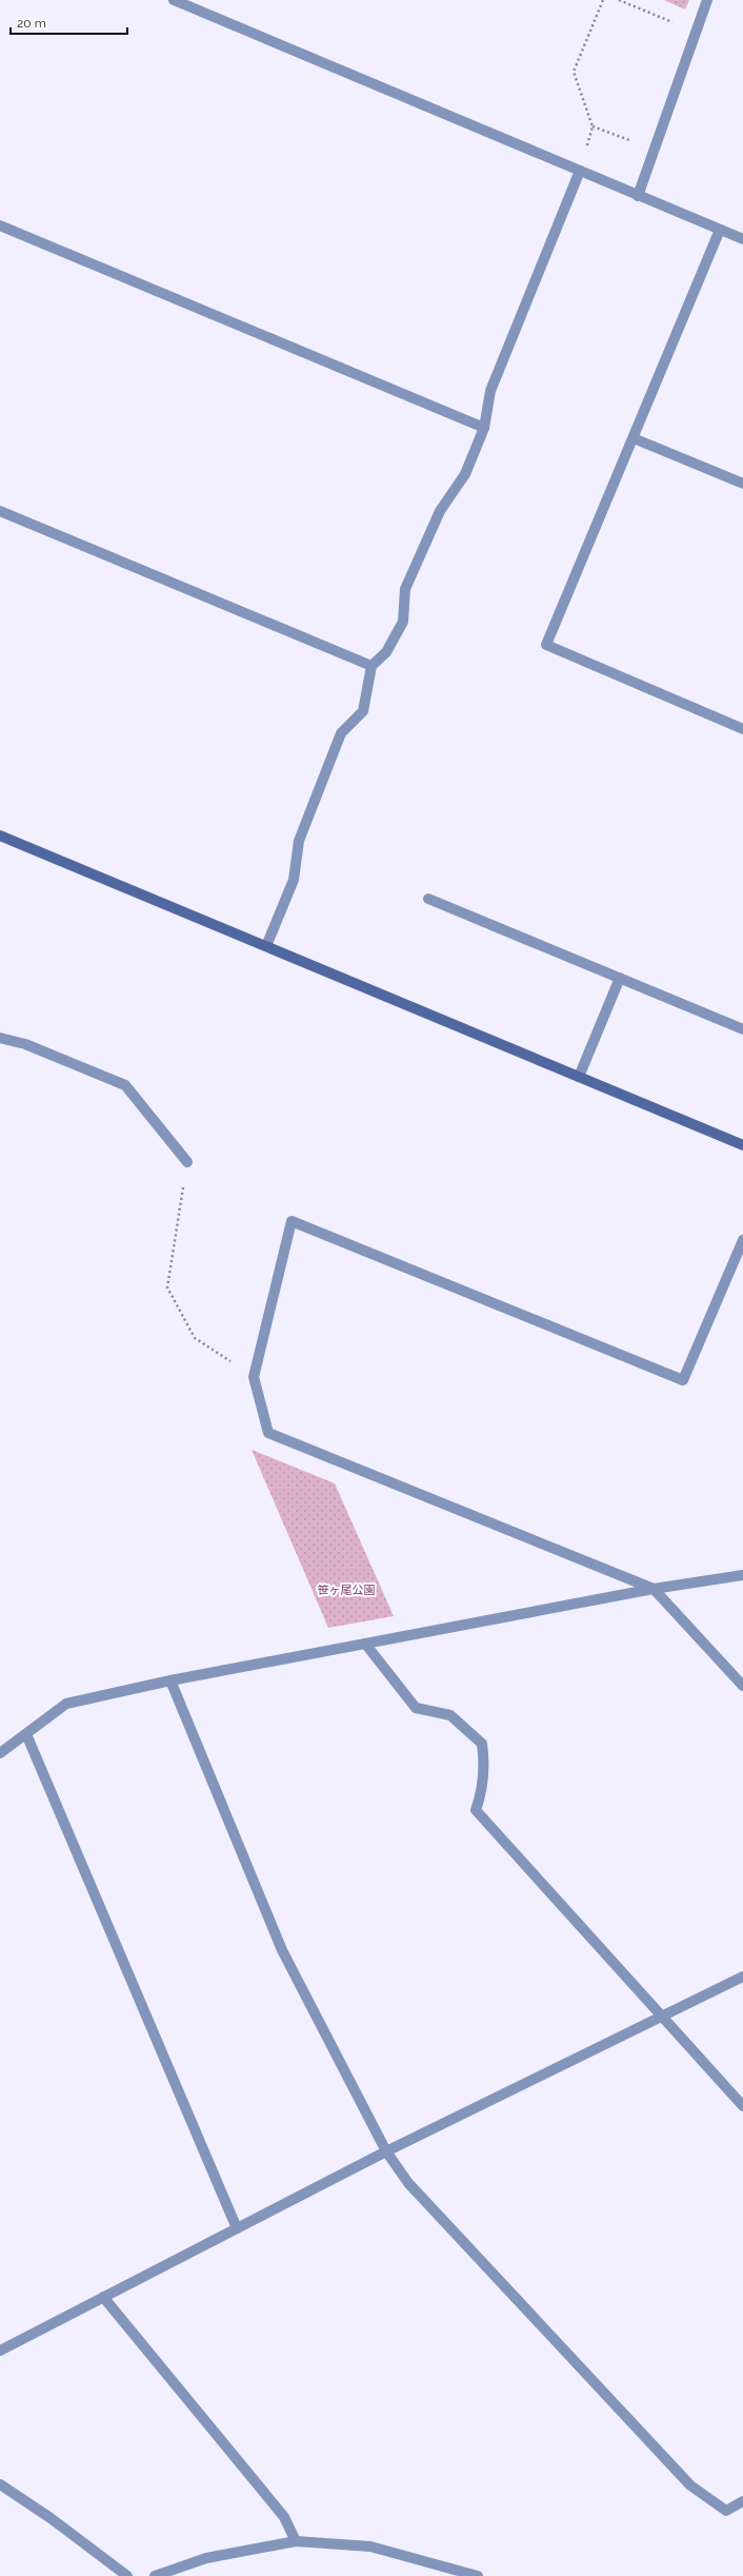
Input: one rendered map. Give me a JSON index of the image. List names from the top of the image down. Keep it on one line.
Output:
{"parks":["笹ヶ尾公園"],"scale_bar":"20 m"}
